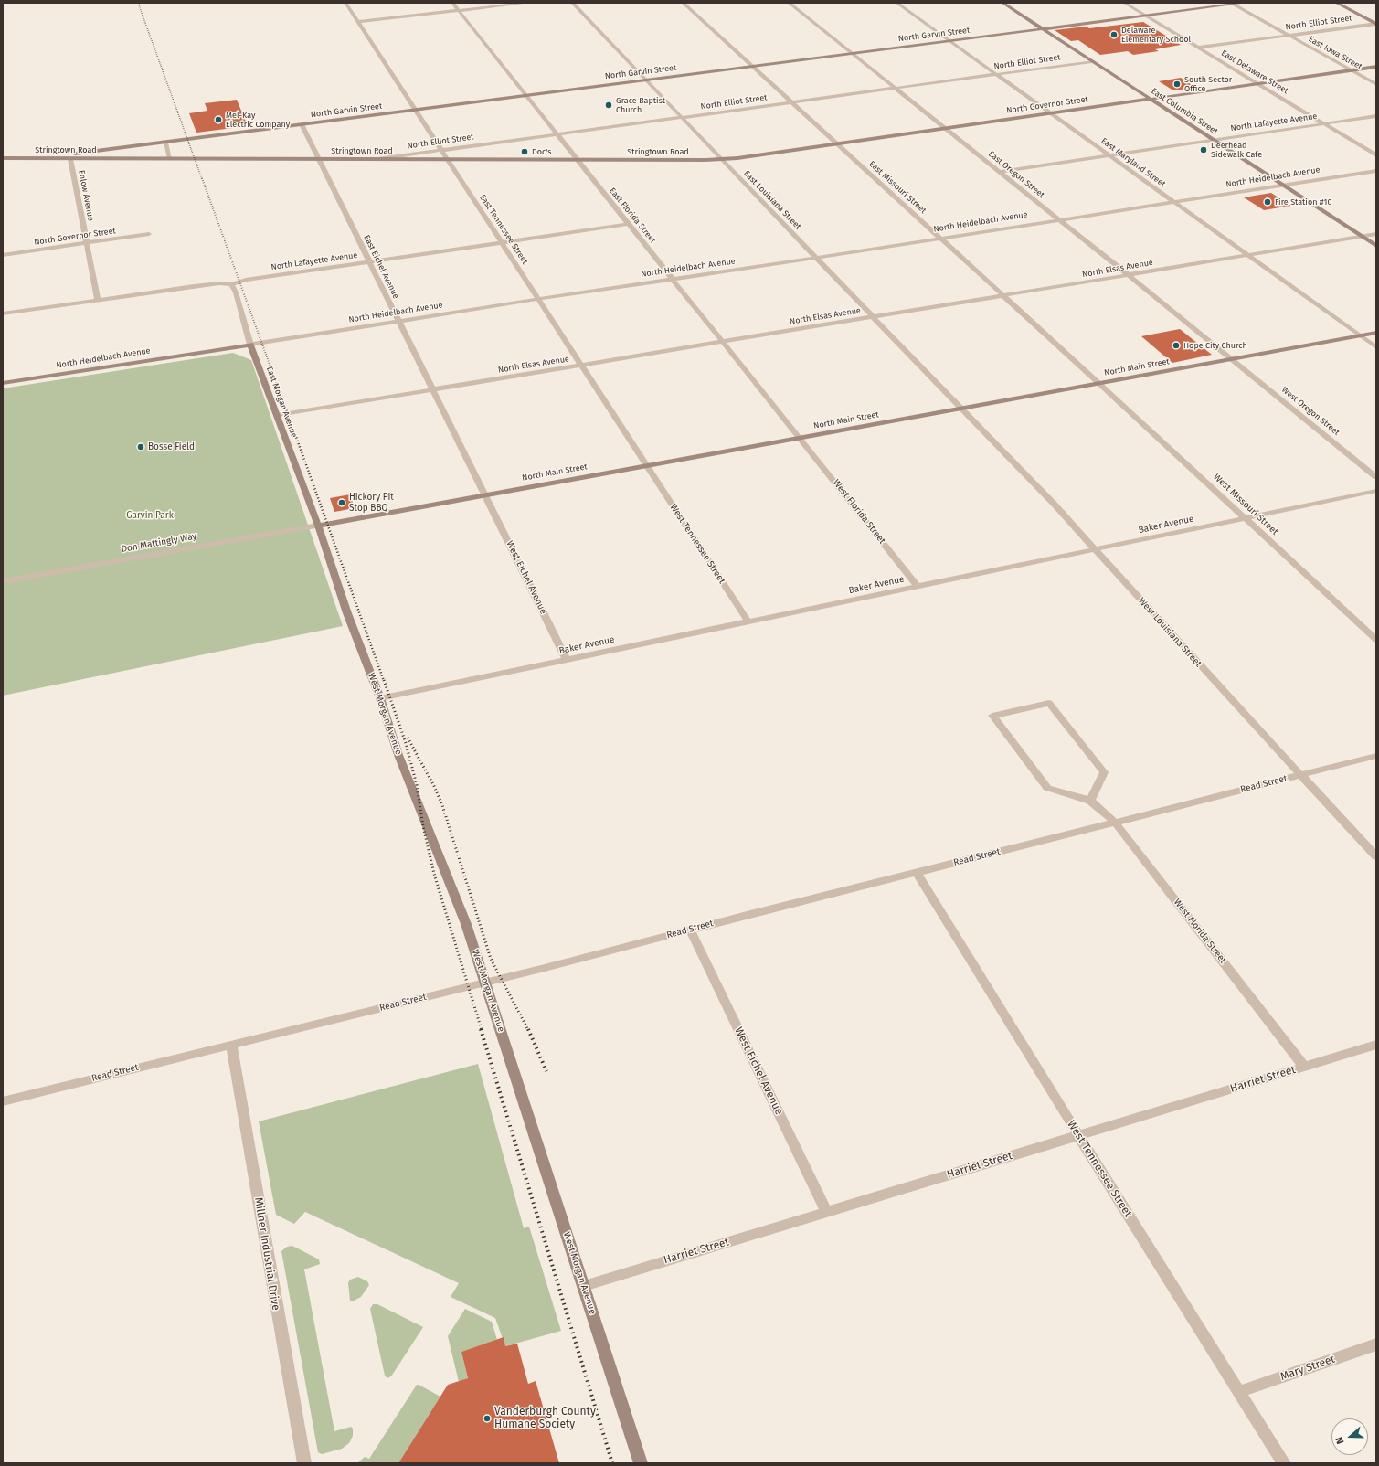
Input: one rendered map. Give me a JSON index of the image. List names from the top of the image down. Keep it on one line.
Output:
{"streets":{"main road":["North Garvin Street","North Governor Street","East Columbia Street","Stringtown Road","North Heidelbach Avenue","North Main Street","East Morgan Avenue","West Morgan Avenue"],"street":["North Elliot Street","East Iowa Street","East Delaware Street","North Lafayette Avenue","East Maryland Street","East Oregon Street","East Missouri Street","Enlow Avenue","East Louisiana Street","East Florida Street","East Tennessee Street","East Eichel Avenue","North Elsas Avenue","West Oregon Street","West Missouri Street","West Florida Street","Baker Avenue","Don Mattingly Way","West Tennessee Street","West Eichel Avenue","West Louisiana Street","Read Street","Harriet Street","Millner Industrial Drive","Mary Street"]},"crossings":[["North Elliot Street","East Iowa Street"],["North Elliot Street","East Delaware Street"],["North Elliot Street","East Columbia Street"],["North Elliot Street","Stringtown Road"],["North Elliot Street","East Maryland Street"],["North Elliot Street","East Oregon Street"],["North Elliot Street","East Missouri Street"],["North Elliot Street","East Louisiana Street"],["North Elliot Street","East Florida Street"],["North Elliot Street","East Tennessee Street"],["North Garvin Street","East Iowa Street"],["North Garvin Street","East Delaware Street"],["North Garvin Street","East Columbia Street"],["North Garvin Street","Stringtown Road"],["North Garvin Street","East Maryland Street"],["North Garvin Street","East Oregon Street"],["North Garvin Street","East Missouri Street"],["North Garvin Street","East Louisiana Street"],["North Garvin Street","East Florida Street"],["North Garvin Street","East Tennessee Street"],["North Garvin Street","East Eichel Avenue"],["East Iowa Street","North Governor Street"],["East Delaware Street","North Governor Street"],["East Delaware Street","North Lafayette Avenue"],["North Governor Street","East Columbia Street"],["North Governor Street","Stringtown Road"],["North Governor Street","East Maryland Street"],["North Governor Street","East Oregon Street"],["North Governor Street","East Missouri Street"],["North Governor Street","Enlow Avenue"],["North Governor Street","East Louisiana Street"],["East Columbia Street","North Lafayette Avenue"],["East Columbia Street","North Heidelbach Avenue"],["East Columbia Street","North Elsas Avenue"],["North Lafayette Avenue","East Maryland Street"],["North Lafayette Avenue","East Oregon Street"],["North Lafayette Avenue","Enlow Avenue"],["North Lafayette Avenue","East Florida Street"],["North Lafayette Avenue","East Tennessee Street"],["North Lafayette Avenue","East Eichel Avenue"],["North Lafayette Avenue","East Morgan Avenue"],["Stringtown Road","Enlow Avenue"],["Stringtown Road","East Louisiana Street"],["Stringtown Road","East Florida Street"],["Stringtown Road","East Tennessee Street"],["Stringtown Road","East Eichel Avenue"],["East Maryland Street","North Heidelbach Avenue"],["East Maryland Street","North Elsas Avenue"],["East Maryland Street","North Main Street"],["East Oregon Street","North Heidelbach Avenue"],["East Oregon Street","North Elsas Avenue"],["East Oregon Street","North Main Street"],["East Oregon Street","West Oregon Street"],["North Heidelbach Avenue","East Missouri Street"],["North Heidelbach Avenue","East Louisiana Street"],["North Heidelbach Avenue","East Florida Street"],["North Heidelbach Avenue","East Tennessee Street"],["North Heidelbach Avenue","East Eichel Avenue"],["North Heidelbach Avenue","East Morgan Avenue"],["East Missouri Street","North Elsas Avenue"],["East Missouri Street","North Main Street"],["East Missouri Street","West Missouri Street"],["East Louisiana Street","North Elsas Avenue"],["East Louisiana Street","North Main Street"],["East Louisiana Street","West Louisiana Street"],["East Florida Street","North Elsas Avenue"],["East Florida Street","North Main Street"],["East Florida Street","West Florida Street"],["East Tennessee Street","North Elsas Avenue"],["East Tennessee Street","North Main Street"],["East Tennessee Street","West Tennessee Street"],["East Eichel Avenue","North Elsas Avenue"],["East Eichel Avenue","North Main Street"],["East Eichel Avenue","West Eichel Avenue"],["North Elsas Avenue","East Morgan Avenue"],["North Main Street","East Morgan Avenue"],["North Main Street","West Oregon Street"],["North Main Street","West Missouri Street"],["North Main Street","West Florida Street"],["North Main Street","Don Mattingly Way"],["North Main Street","West Tennessee Street"],["North Main Street","West Eichel Avenue"],["North Main Street","West Louisiana Street"],["North Main Street","West Morgan Avenue"],["East Morgan Avenue","Don Mattingly Way"],["East Morgan Avenue","West Morgan Avenue"],["West Missouri Street","Baker Avenue"],["West Florida Street","Baker Avenue"],["West Florida Street","Read Street"],["West Florida Street","Harriet Street"],["Baker Avenue","West Tennessee Street"],["Baker Avenue","West Eichel Avenue"],["Baker Avenue","West Louisiana Street"],["Baker Avenue","West Morgan Avenue"],["Don Mattingly Way","West Morgan Avenue"],["West Tennessee Street","Read Street"],["West Tennessee Street","Harriet Street"],["West Tennessee Street","Mary Street"],["West Eichel Avenue","Read Street"],["West Eichel Avenue","Harriet Street"],["West Louisiana Street","Read Street"],["West Morgan Avenue","Read Street"],["West Morgan Avenue","Harriet Street"],["Read Street","Millner Industrial Drive"]],"parks":["Garvin Park"],"places":["Delaware Elementary School","South Sector Office","Grace Baptist Church","Mel-Kay Electric Company","Deerhead Sidewalk Cafe","Doc's","Fire Station #10","Hope City Church","Bosse Field","Hickory Pit Stop BBQ","Vanderburgh County Humane Society"],"north":"left"}
